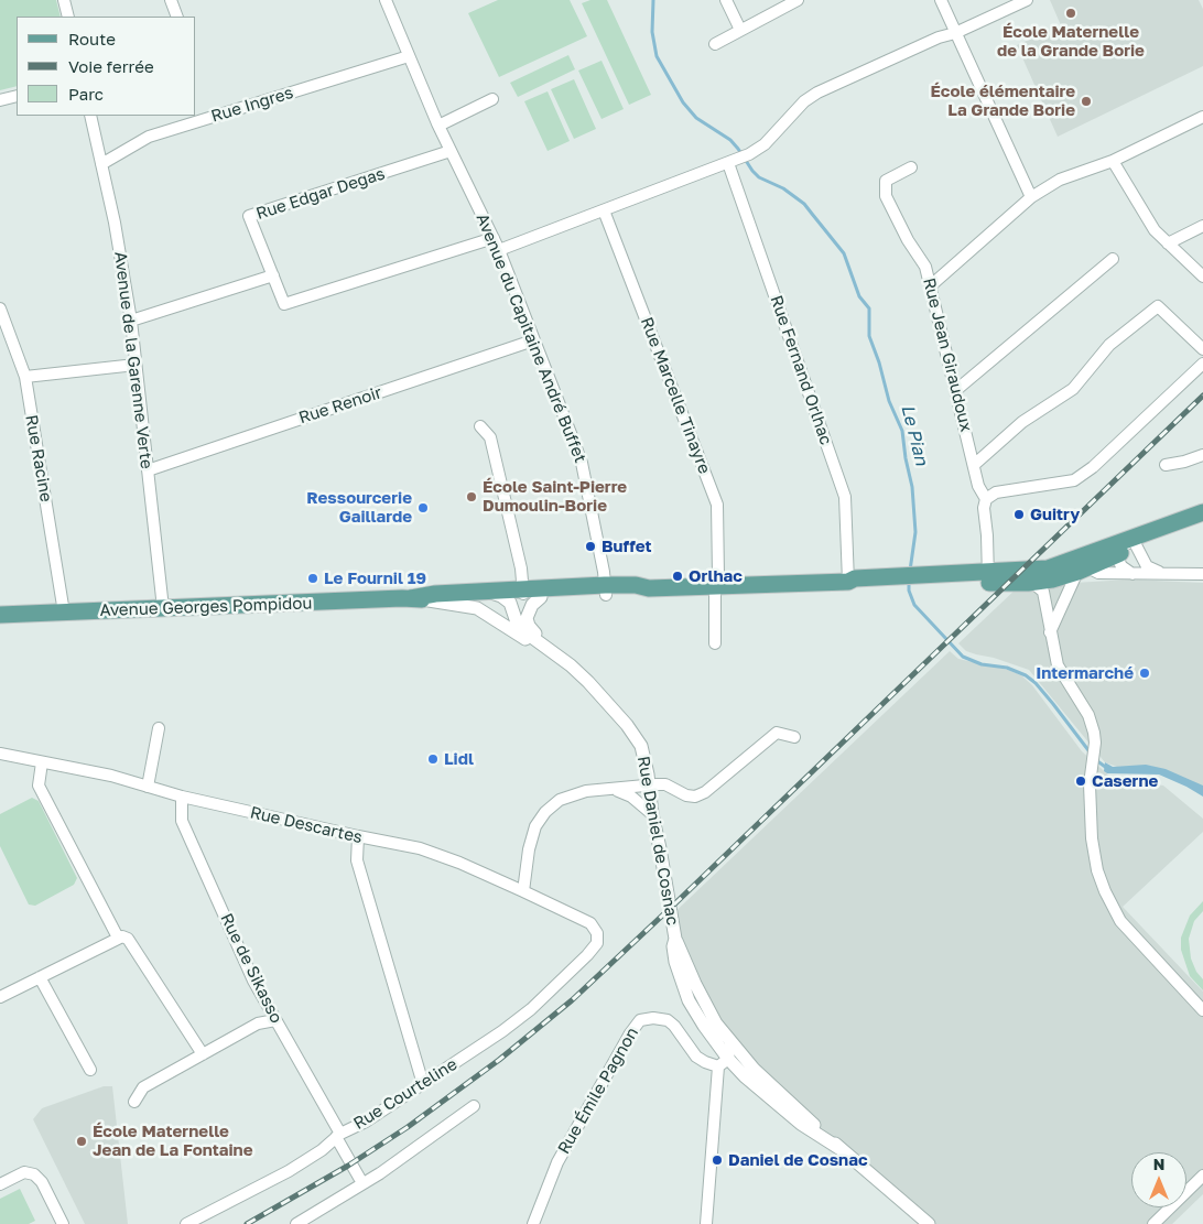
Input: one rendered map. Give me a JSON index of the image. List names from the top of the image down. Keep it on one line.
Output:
{"streets":{"main road":["Avenue Georges Pompidou"],"street":["Rue Ingres","Rue Edgar Degas","Avenue du Capitaine André Buffet","Rue Jean Giraudoux","Avenue de la Garenne Verte","Rue Fernand Orlhac","Rue Marcelle Tinayre","Rue Renoir","Rue Racine","Rue Descartes","Rue Daniel de Cosnac","Rue de Sikasso","Rue Émile Pagnon","Rue Courteline"]},"crossings":[["Rue Ingres","Avenue du Capitaine André Buffet"],["Rue Ingres","Avenue de la Garenne Verte"],["Rue Edgar Degas","Avenue du Capitaine André Buffet"],["Avenue du Capitaine André Buffet","Rue Renoir"],["Avenue du Capitaine André Buffet","Avenue Georges Pompidou"],["Avenue de la Garenne Verte","Rue Renoir"],["Avenue de la Garenne Verte","Avenue Georges Pompidou"],["Rue Fernand Orlhac","Avenue Georges Pompidou"],["Rue Marcelle Tinayre","Avenue Georges Pompidou"],["Rue Racine","Avenue Georges Pompidou"],["Avenue Georges Pompidou","Rue Daniel de Cosnac"],["Rue Descartes","Rue de Sikasso"],["Rue Descartes","Rue Courteline"],["Rue Daniel de Cosnac","Rue Émile Pagnon"],["Rue de Sikasso","Rue Courteline"]],"water":["Le Pian"],"places":["École Maternelle de la Grande Borie","École élémentaire La Grande Borie","École Saint-Pierre Dumoulin-Borie","Ressourcerie Gaillarde","Guitry","Buffet","Orlhac","Le Fournil 19","Intermarché","Lidl","Caserne","École Maternelle Jean de La Fontaine","Daniel de Cosnac"],"legend":["Route","Voie ferrée","Parc"],"north":"top"}
